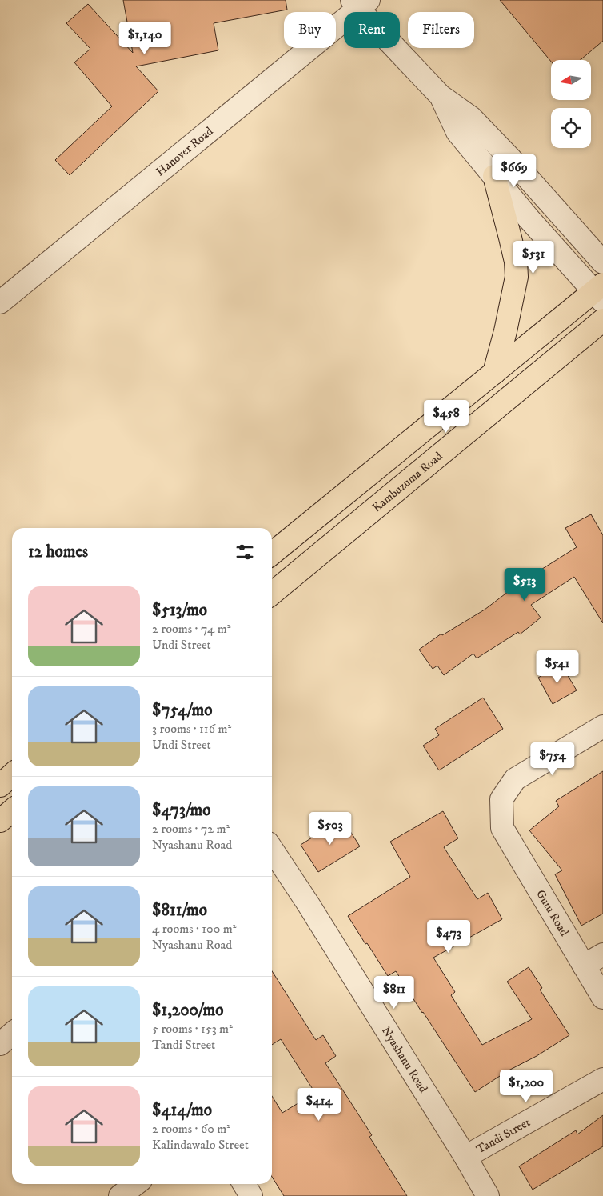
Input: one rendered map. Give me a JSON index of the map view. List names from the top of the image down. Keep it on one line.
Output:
{"streets":{"main road":["Kambuzuma Road"],"street":["Hanover Road","Gutu Road","Nyashanu Road","Tandi Street"]},"crossings":[["Nyashanu Road","Tandi Street"]],"north":"left","page":{"chip":["Buy","Rent","Filters"],"price":["$1,140","$669","$531","$458","$513","$541","$754","$503","$473","$811","$1,200","$414"],"heading":"12 homes","list":[{"name":"$513/mo","note":"2 rooms · 74 m² · Undi Street"},{"name":"$754/mo","note":"3 rooms · 116 m² · Undi Street"},{"name":"$473/mo","note":"2 rooms · 72 m² · Nyashanu Road"},{"name":"$811/mo","note":"4 rooms · 100 m² · Nyashanu Road"},{"name":"$1,200/mo","note":"5 rooms · 153 m² · Tandi Street"},{"name":"$414/mo","note":"2 rooms · 60 m² · Kalindawalo Street"}]}}
